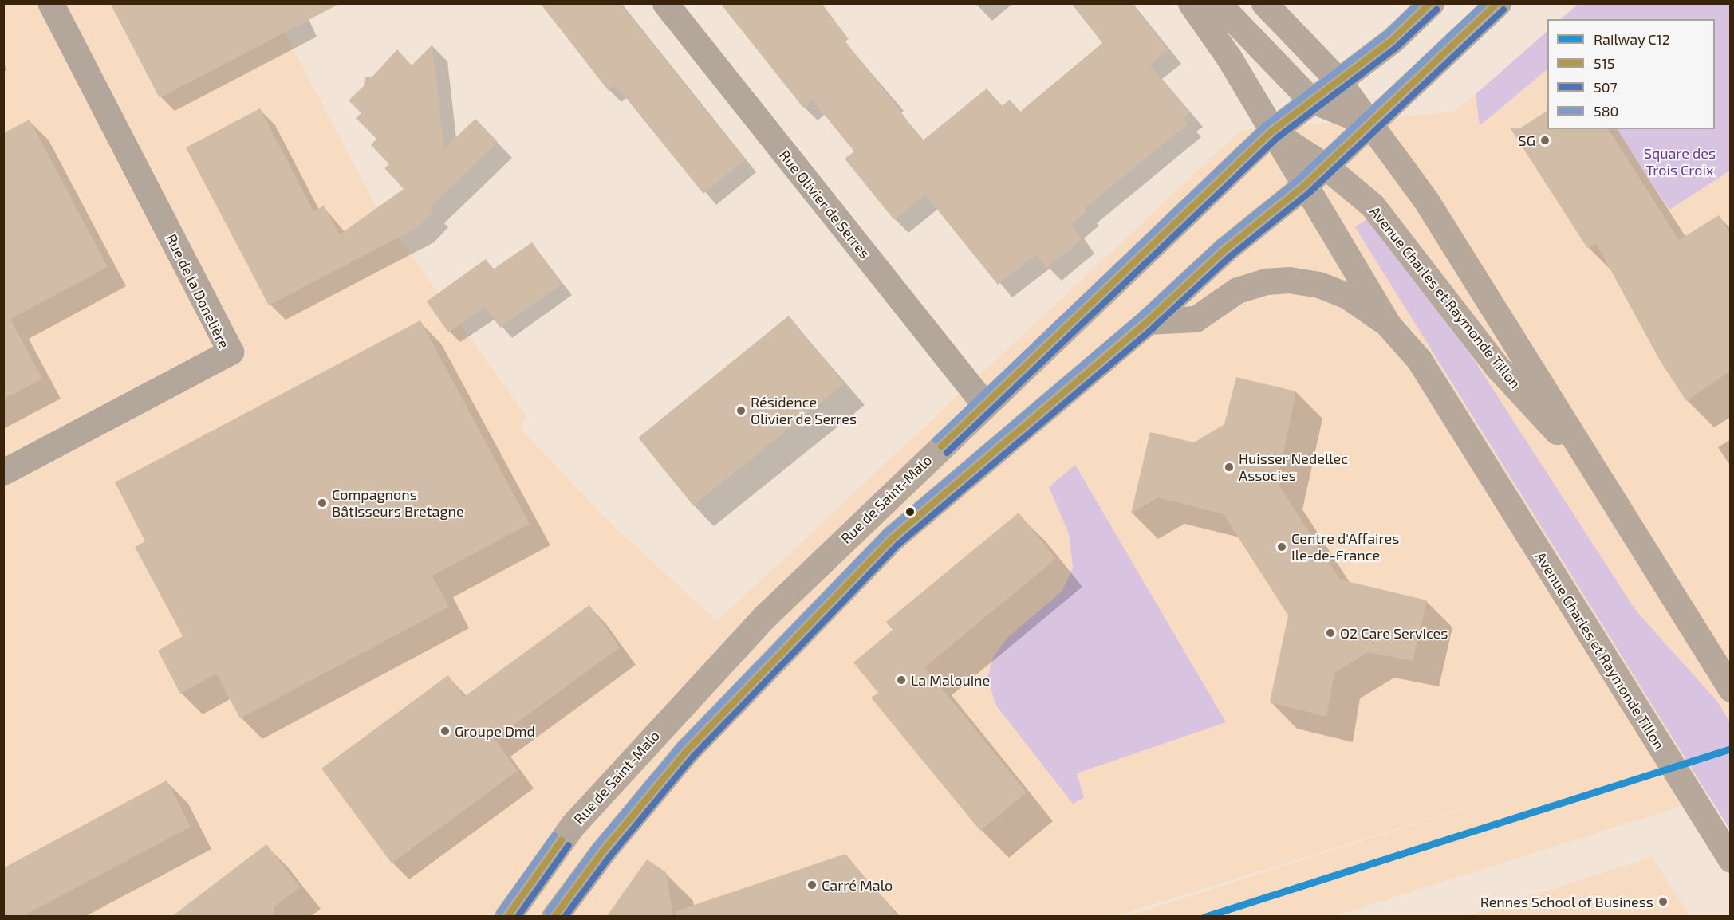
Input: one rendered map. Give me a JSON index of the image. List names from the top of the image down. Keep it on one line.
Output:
{"streets":{"main road":["Avenue Charles et Raymonde Tillon","Rue de Saint-Malo"],"street":["Rue Olivier de Serres","Rue de la Donelière"]},"crossings":[["Rue Olivier de Serres","Rue de Saint-Malo"],["Avenue Charles et Raymonde Tillon","Rue de Saint-Malo"]],"parks":["Square des Trois Croix"],"places":["SG","Résidence Olivier de Serres","Huisser Nedellec Associes","Compagnons Bâtisseurs Bretagne","Centre d'Affaires Ile-de-France","O2 Care Services","La Malouine","Groupe Dmd","Carré Malo","Rennes School of Business"],"lines":["transit line 515","transit line 580","transit line 507","rail line C12"],"legend":["Railway C12","515","507","580"]}
